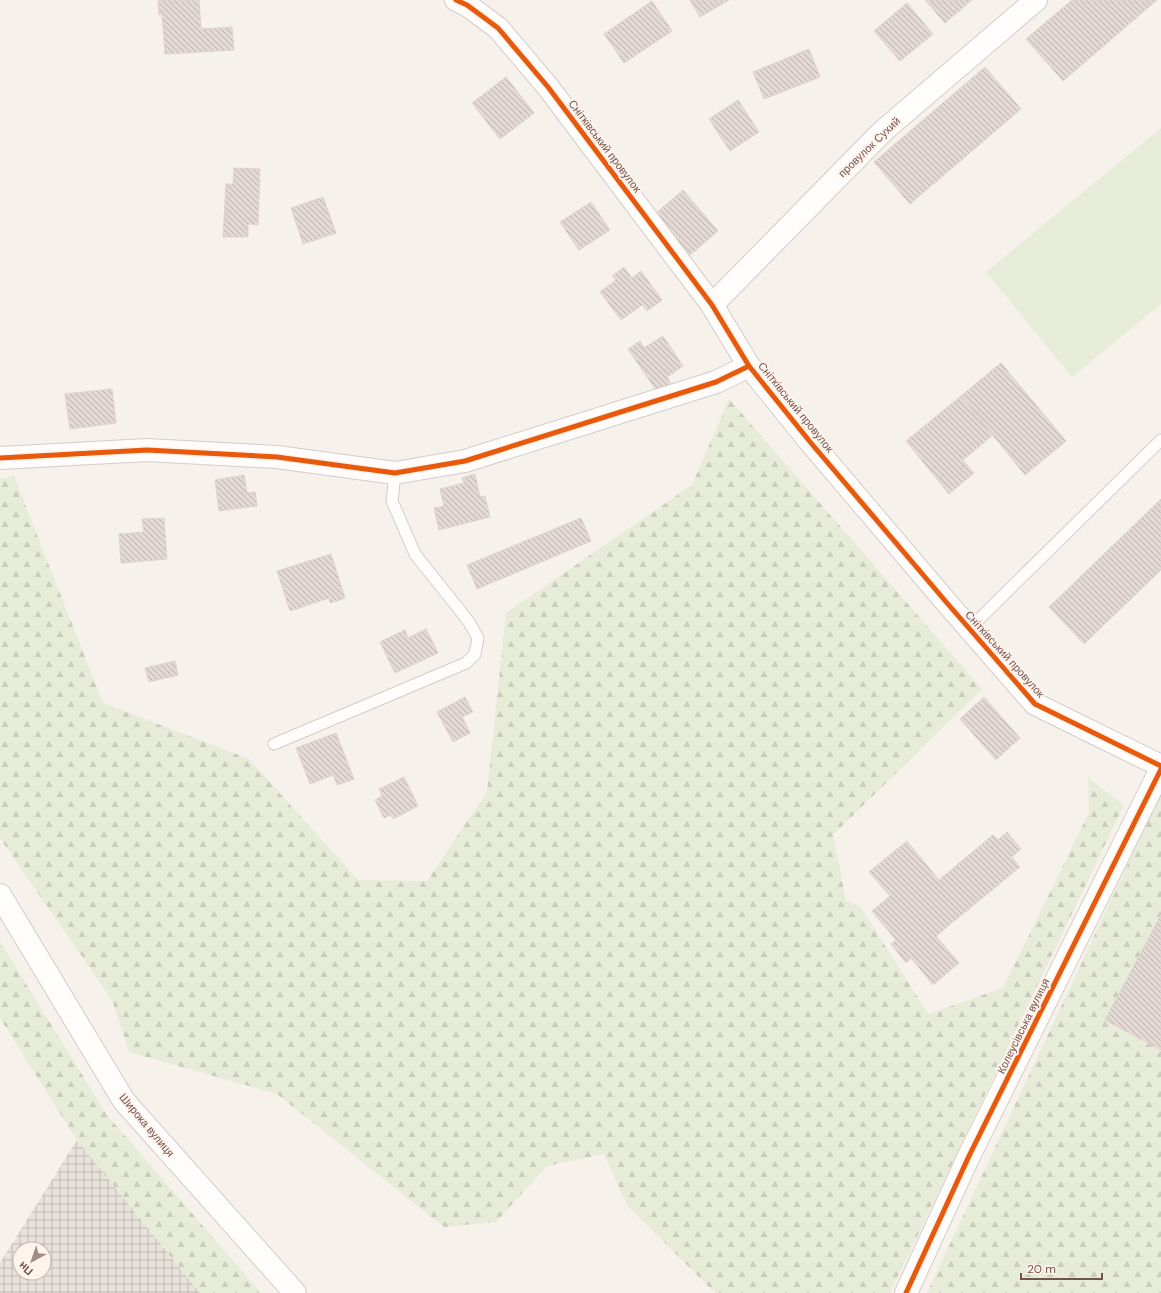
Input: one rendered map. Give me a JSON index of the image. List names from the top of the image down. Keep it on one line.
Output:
{"streets":{"street":["Снітківський провулок","провулок Сухий","Колеусівська вулиця","Широка вулиця"]},"crossings":[["Снітківський провулок","провулок Сухий"],["Снітківський провулок","Колеусівська вулиця"]],"scale_bar":"20 m","north":"bottom left"}
